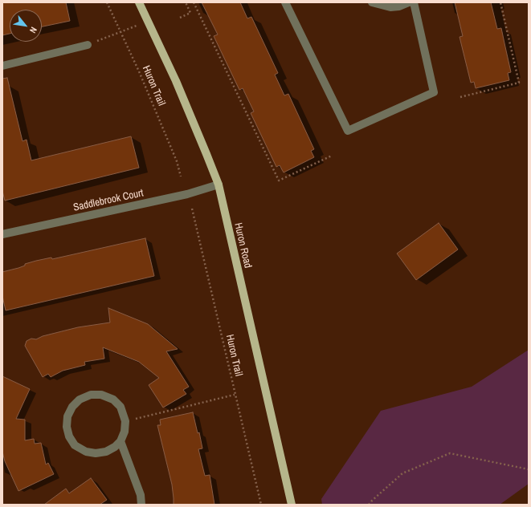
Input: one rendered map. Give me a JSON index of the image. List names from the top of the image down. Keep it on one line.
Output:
{"streets":{"main road":["Huron Road"],"street":["Saddlebrook Court"],"path":["Huron Trail"]},"crossings":[["Saddlebrook Court","Huron Road"]],"north":"bottom right"}
